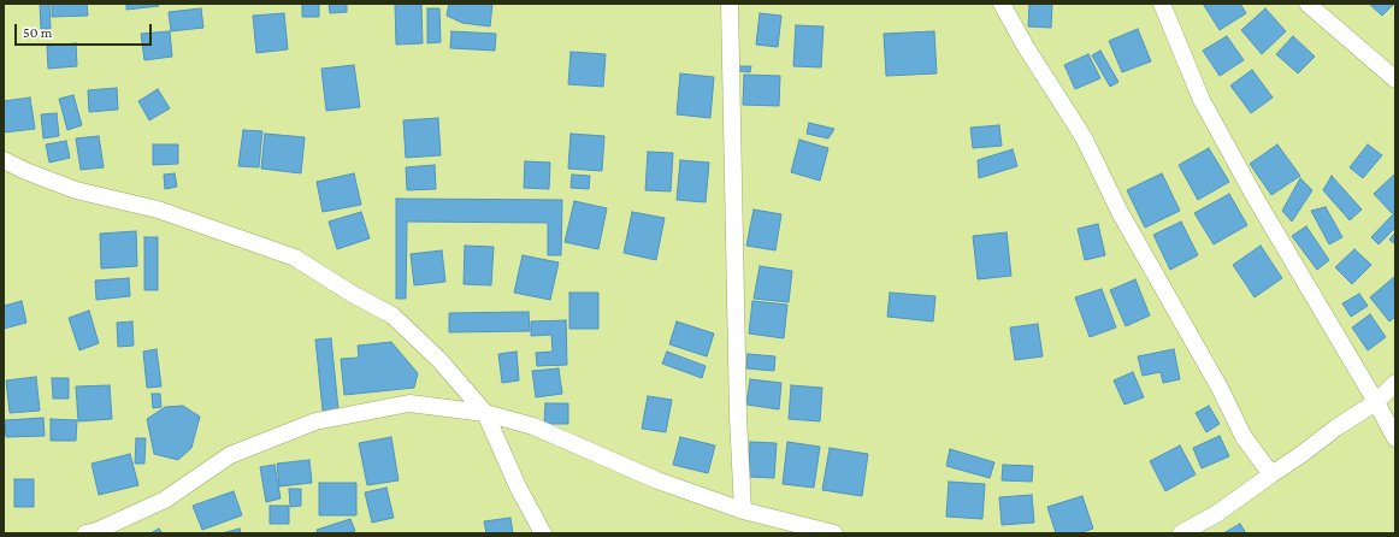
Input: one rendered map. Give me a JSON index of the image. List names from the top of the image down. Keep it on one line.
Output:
{"scale_bar":"50 m"}
